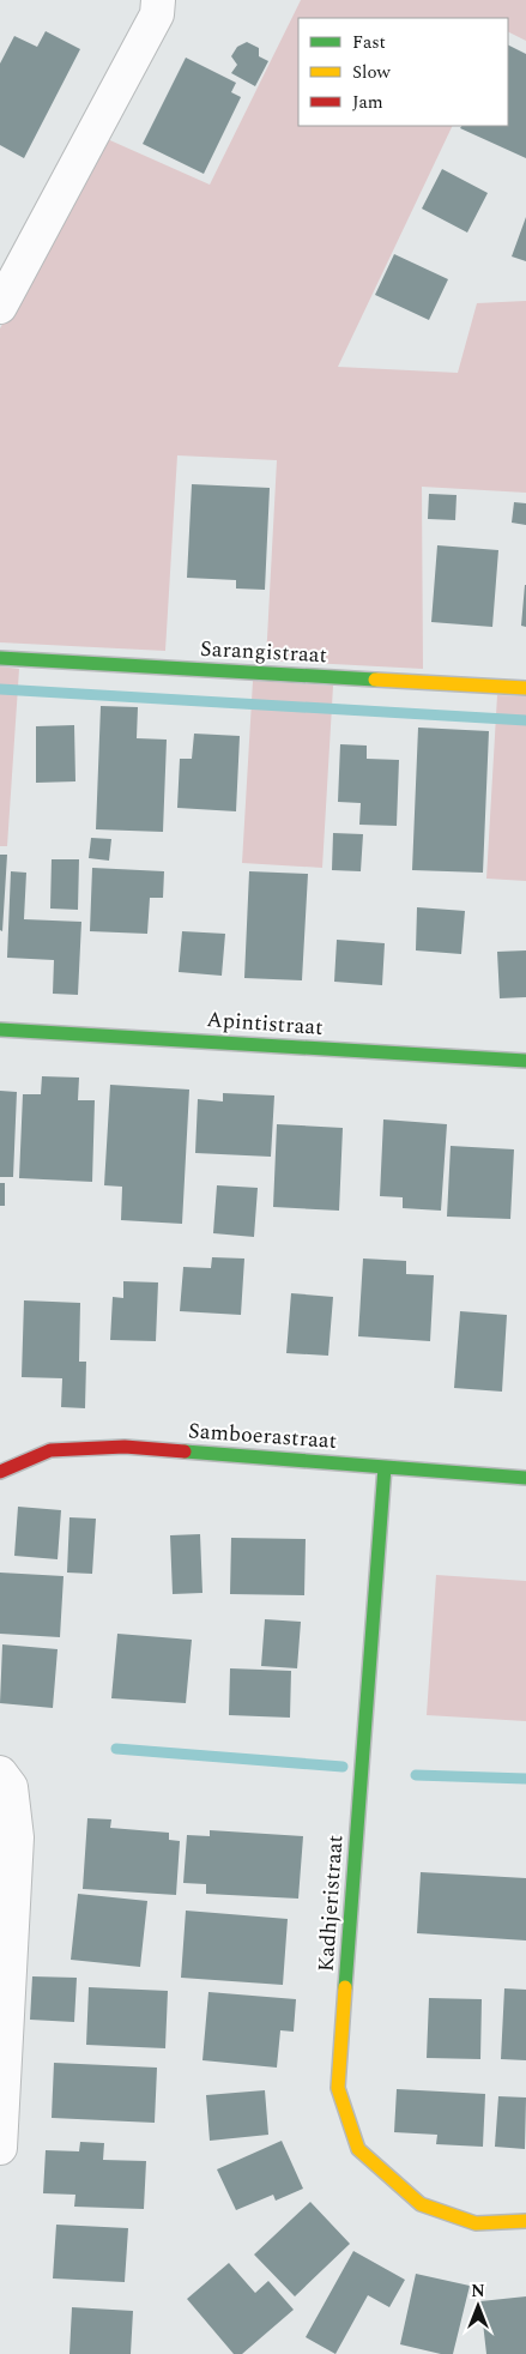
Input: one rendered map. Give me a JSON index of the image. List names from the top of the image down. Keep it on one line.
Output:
{"streets":{"street":["Sarangistraat","Apintistraat","Samboerastraat","Kadhjeristraat"]},"crossings":[["Samboerastraat","Kadhjeristraat"]],"legend":["Fast","Slow","Jam"],"north":"top"}
